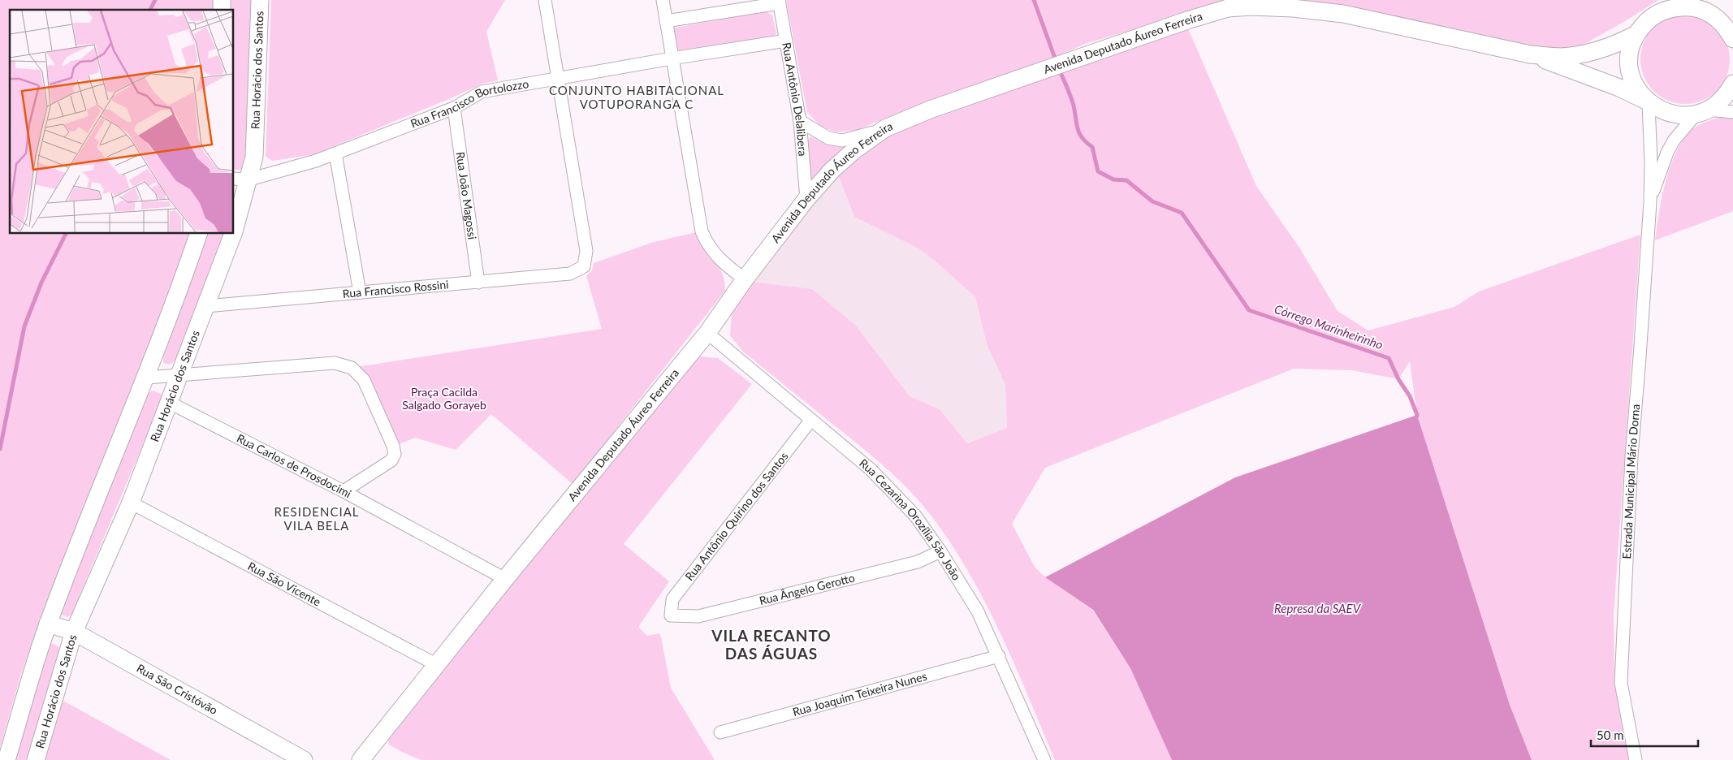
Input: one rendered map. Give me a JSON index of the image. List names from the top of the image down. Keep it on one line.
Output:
{"streets":{"main road":["Avenida Deputado Áureo Ferreira","Rua Horácio dos Santos","Rua São Cristóvão"],"street":["Rua Antônio Delalibera","Rua Francisco Bortolozzo","Rua João Magossi","Rua Francisco Rossini","Rua Carlos de Prosdocimi","Estrada Municipal Mário Dorna","Rua Antônio Quirino dos Santos","Rua Cezarina Orozília São João","Rua São Vicente","Rua Ângelo Gerotto","Rua Joaquim Teixeira Nunes"]},"crossings":[["Avenida Deputado Áureo Ferreira","Rua Antônio Delalibera"],["Avenida Deputado Áureo Ferreira","Rua Carlos de Prosdocimi"],["Avenida Deputado Áureo Ferreira","Rua Cezarina Orozília São João"],["Avenida Deputado Áureo Ferreira","Rua São Vicente"],["Rua Horácio dos Santos","Rua Francisco Bortolozzo"],["Rua Horácio dos Santos","Rua Francisco Rossini"],["Rua Horácio dos Santos","Rua Carlos de Prosdocimi"],["Rua Horácio dos Santos","Rua São Vicente"],["Rua Horácio dos Santos","Rua São Cristóvão"],["Rua Antônio Delalibera","Rua Francisco Bortolozzo"],["Rua Francisco Bortolozzo","Rua João Magossi"],["Rua Francisco Bortolozzo","Rua Francisco Rossini"],["Rua João Magossi","Rua Francisco Rossini"],["Rua Antônio Quirino dos Santos","Rua Cezarina Orozília São João"],["Rua Antônio Quirino dos Santos","Rua Ângelo Gerotto"],["Rua Cezarina Orozília São João","Rua Ângelo Gerotto"],["Rua Cezarina Orozília São João","Rua Joaquim Teixeira Nunes"]],"districts":["CONJUNTO HABITACIONAL VOTUPORANGA C","RESIDENCIAL VILA BELA","VILA RECANTO DAS ÁGUAS"],"water":["Córrego Marinheirinho","Represa da SAEV"],"parks":["Praça Cacilda Salgado Gorayeb"],"scale_bar":"50 m"}
